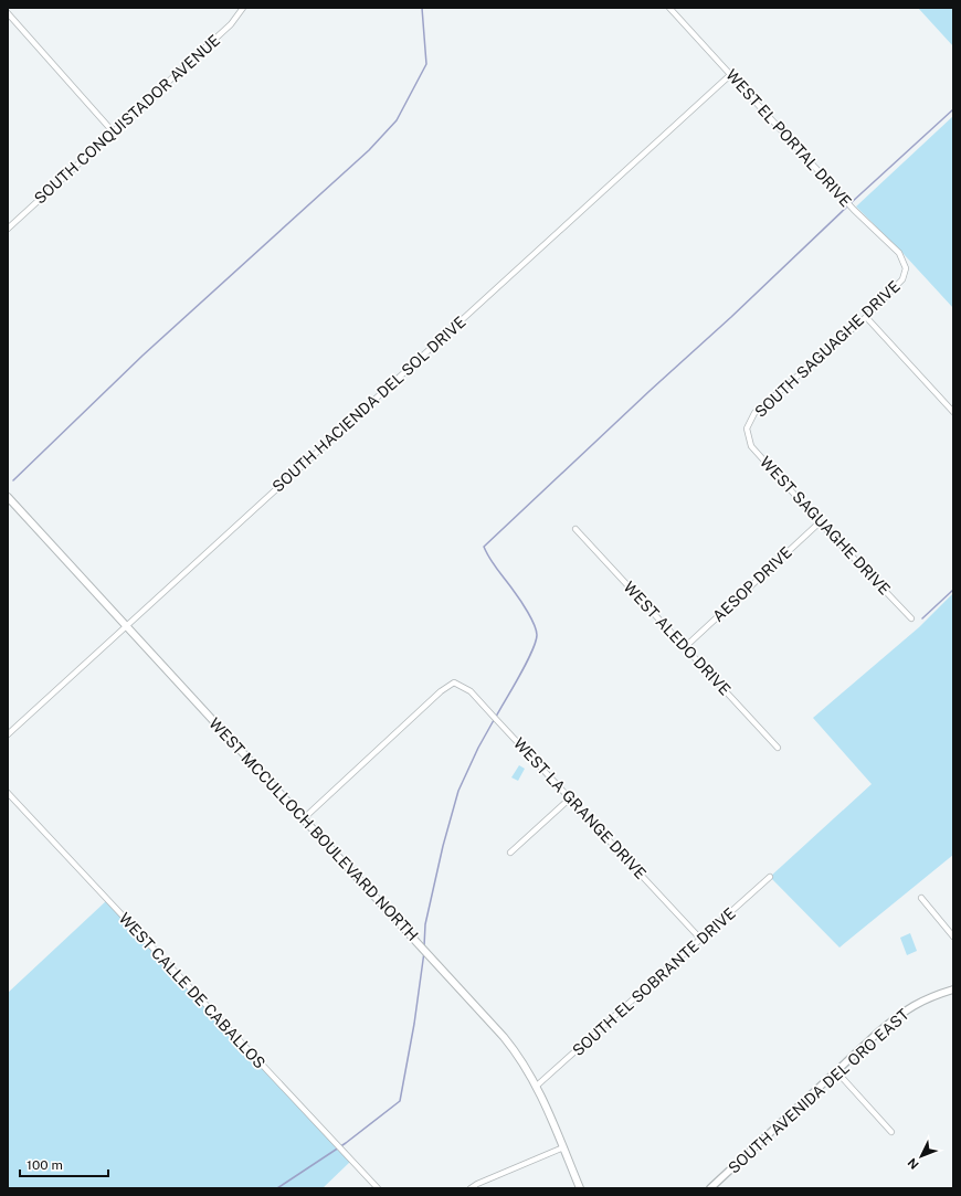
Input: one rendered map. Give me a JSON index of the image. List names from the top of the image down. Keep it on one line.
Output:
{"streets":{"main road":["WEST MCCULLOCH BOULEVARD NORTH"],"street":["SOUTH CONQUISTADOR AVENUE","WEST EL PORTAL DRIVE","SOUTH SAGUAGHE DRIVE","SOUTH HACIENDA DEL SOL DRIVE","WEST SAGUAGHE DRIVE","AESOP DRIVE","WEST ALEDO DRIVE","WEST LA GRANGE DRIVE","SOUTH EL SOBRANTE DRIVE","WEST CALLE DE CABALLOS","SOUTH AVENIDA DEL ORO EAST"]},"crossings":[["WEST EL PORTAL DRIVE","SOUTH SAGUAGHE DRIVE"],["WEST EL PORTAL DRIVE","SOUTH HACIENDA DEL SOL DRIVE"],["SOUTH SAGUAGHE DRIVE","WEST SAGUAGHE DRIVE"],["SOUTH HACIENDA DEL SOL DRIVE","WEST MCCULLOCH BOULEVARD NORTH"],["WEST SAGUAGHE DRIVE","AESOP DRIVE"],["AESOP DRIVE","WEST ALEDO DRIVE"],["WEST LA GRANGE DRIVE","WEST MCCULLOCH BOULEVARD NORTH"],["WEST LA GRANGE DRIVE","SOUTH EL SOBRANTE DRIVE"],["WEST MCCULLOCH BOULEVARD NORTH","SOUTH EL SOBRANTE DRIVE"]],"scale_bar":"100 m","north":"bottom left"}
